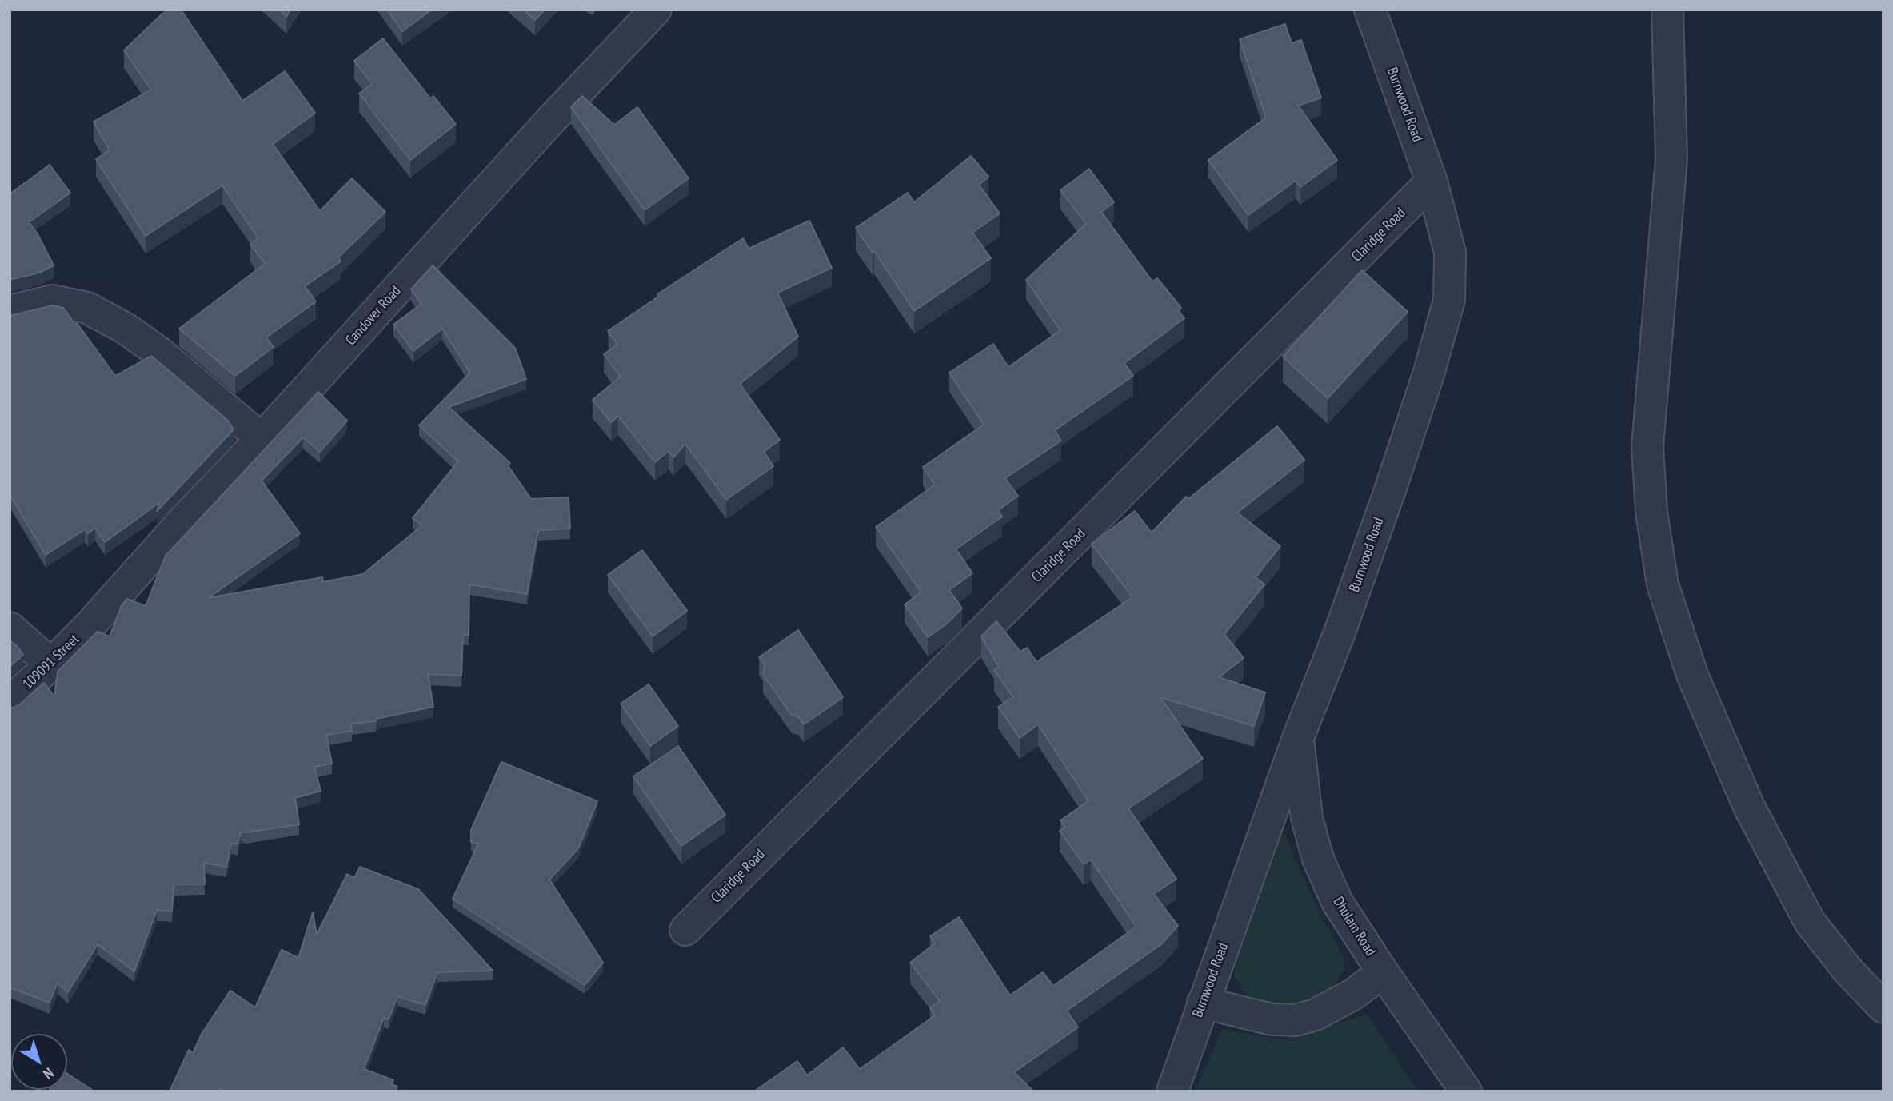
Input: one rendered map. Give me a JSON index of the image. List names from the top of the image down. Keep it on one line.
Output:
{"streets":{"street":["Burnwood Road","Claridge Road","Candover Road","109091 Street","Dhulam Road"]},"crossings":[["Burnwood Road","Claridge Road"],["Burnwood Road","Dhulam Road"],["Candover Road","109091 Street"]],"north":"bottom right"}
